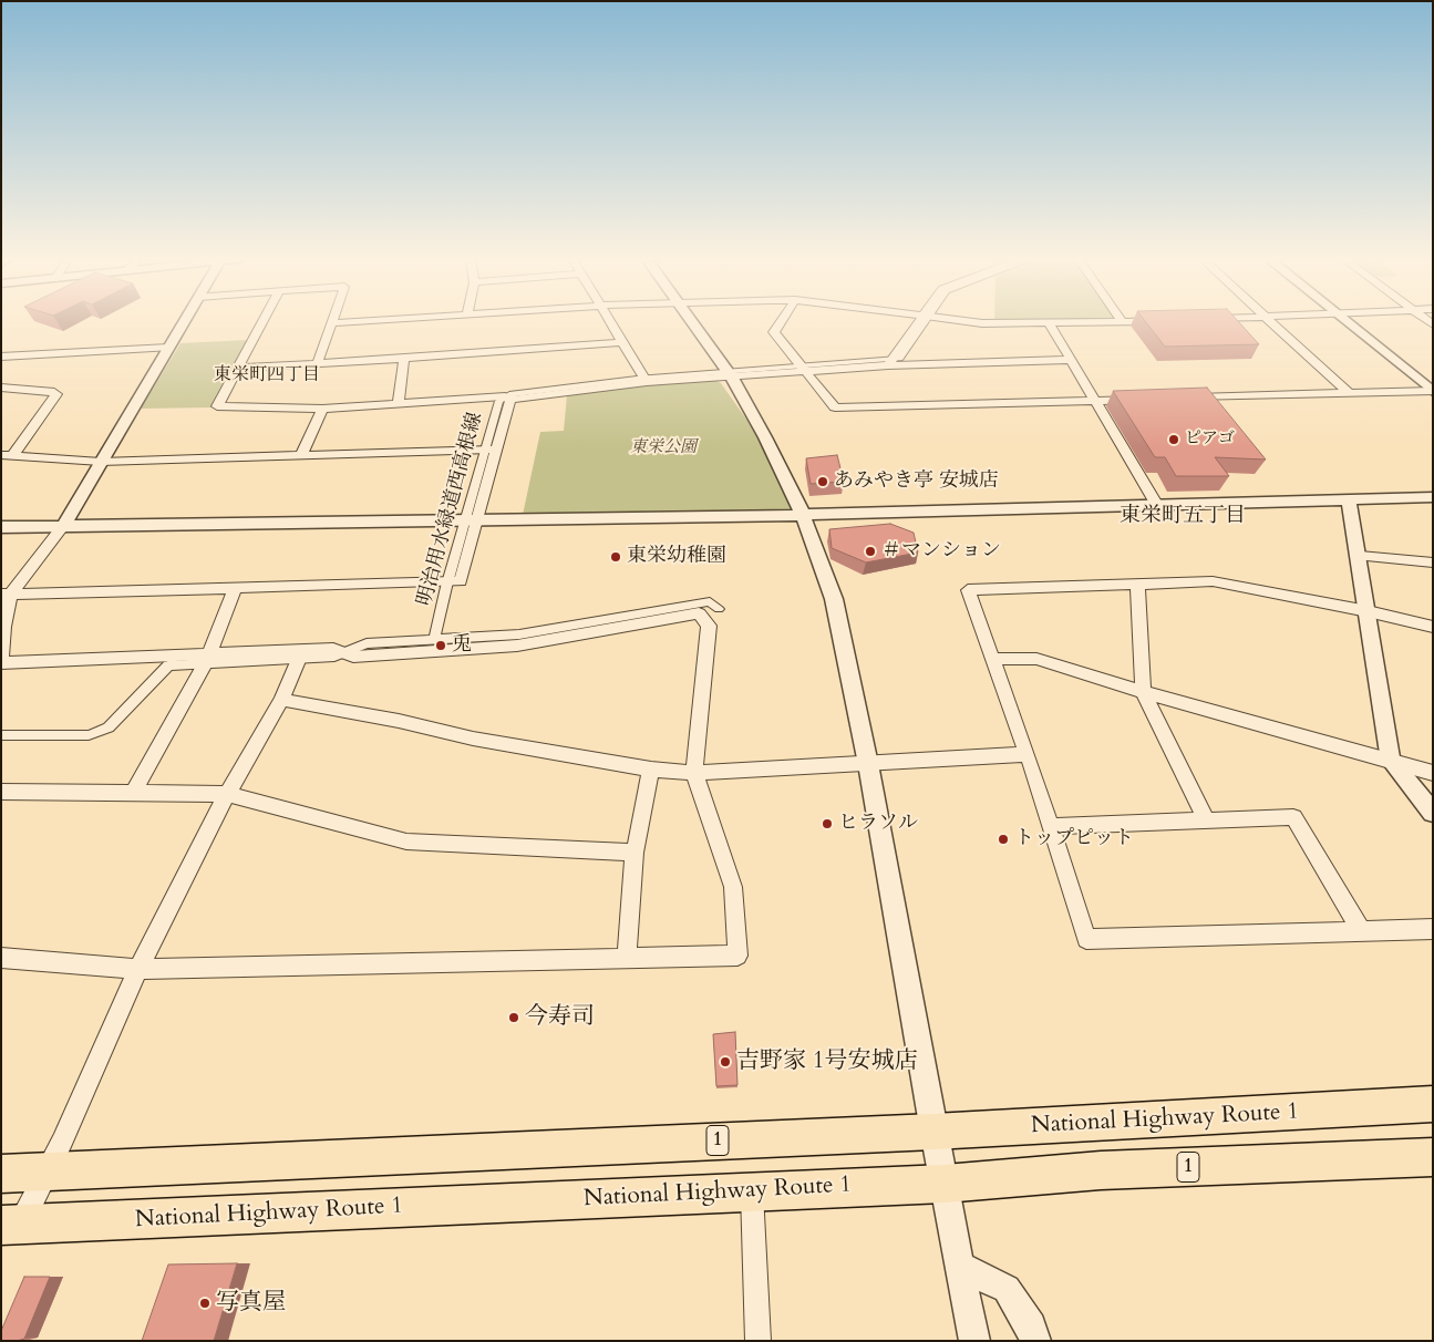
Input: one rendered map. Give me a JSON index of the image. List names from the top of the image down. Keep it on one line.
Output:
{"streets":{"highway":["National Highway Route 1","1"],"street":["明治用水緑道西高根線"]},"districts":["東栄町四丁目","東栄町五丁目"],"parks":["東栄公園"],"places":["ピアゴ","あみやき亭 安城店","＃マンション","東栄幼稚園","兎","ヒラソル","トップピット","今寿司","吉野家 1号安城店","写真屋"]}
